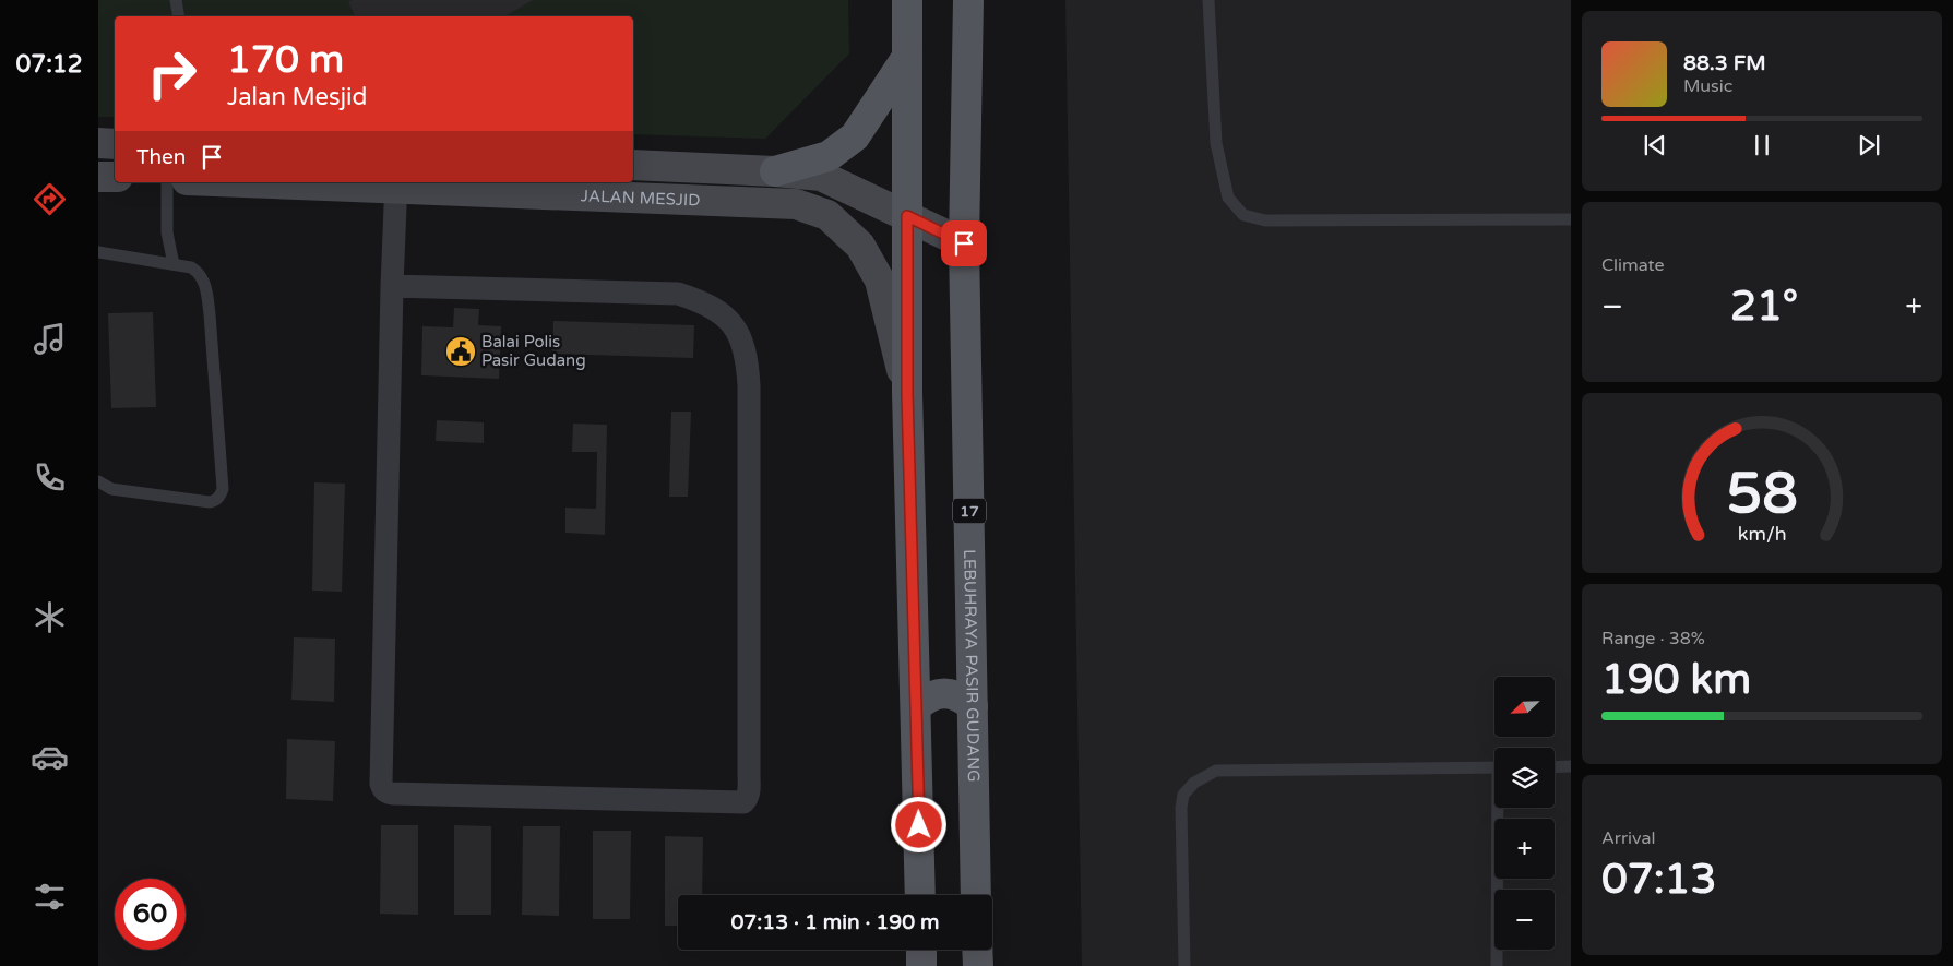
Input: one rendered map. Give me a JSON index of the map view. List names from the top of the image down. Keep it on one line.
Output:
{"streets":{"main road":["JALAN MESJID","17","LEBUHRAYA PASIR GUDANG"]},"crossings":[["JALAN MESJID","LEBUHRAYA PASIR GUDANG"]],"places":{"public building":["Balai Polis Pasir Gudang"]},"north":"bottom left","page":{"tabs":"07:12","turn":["170 m","Jalan Mesjid"],"song":["88.3 FM","Music"],"then":"Then","tile":["Climate",["Range · 38%","190 km"],["Arrival","07:13"]],"heat":["−","21°","+"],"map_buttons":["+","−"],"limit":"60","trip":"07:13 · 1 min · 190 m","gauge":["58","km/h"]}}
